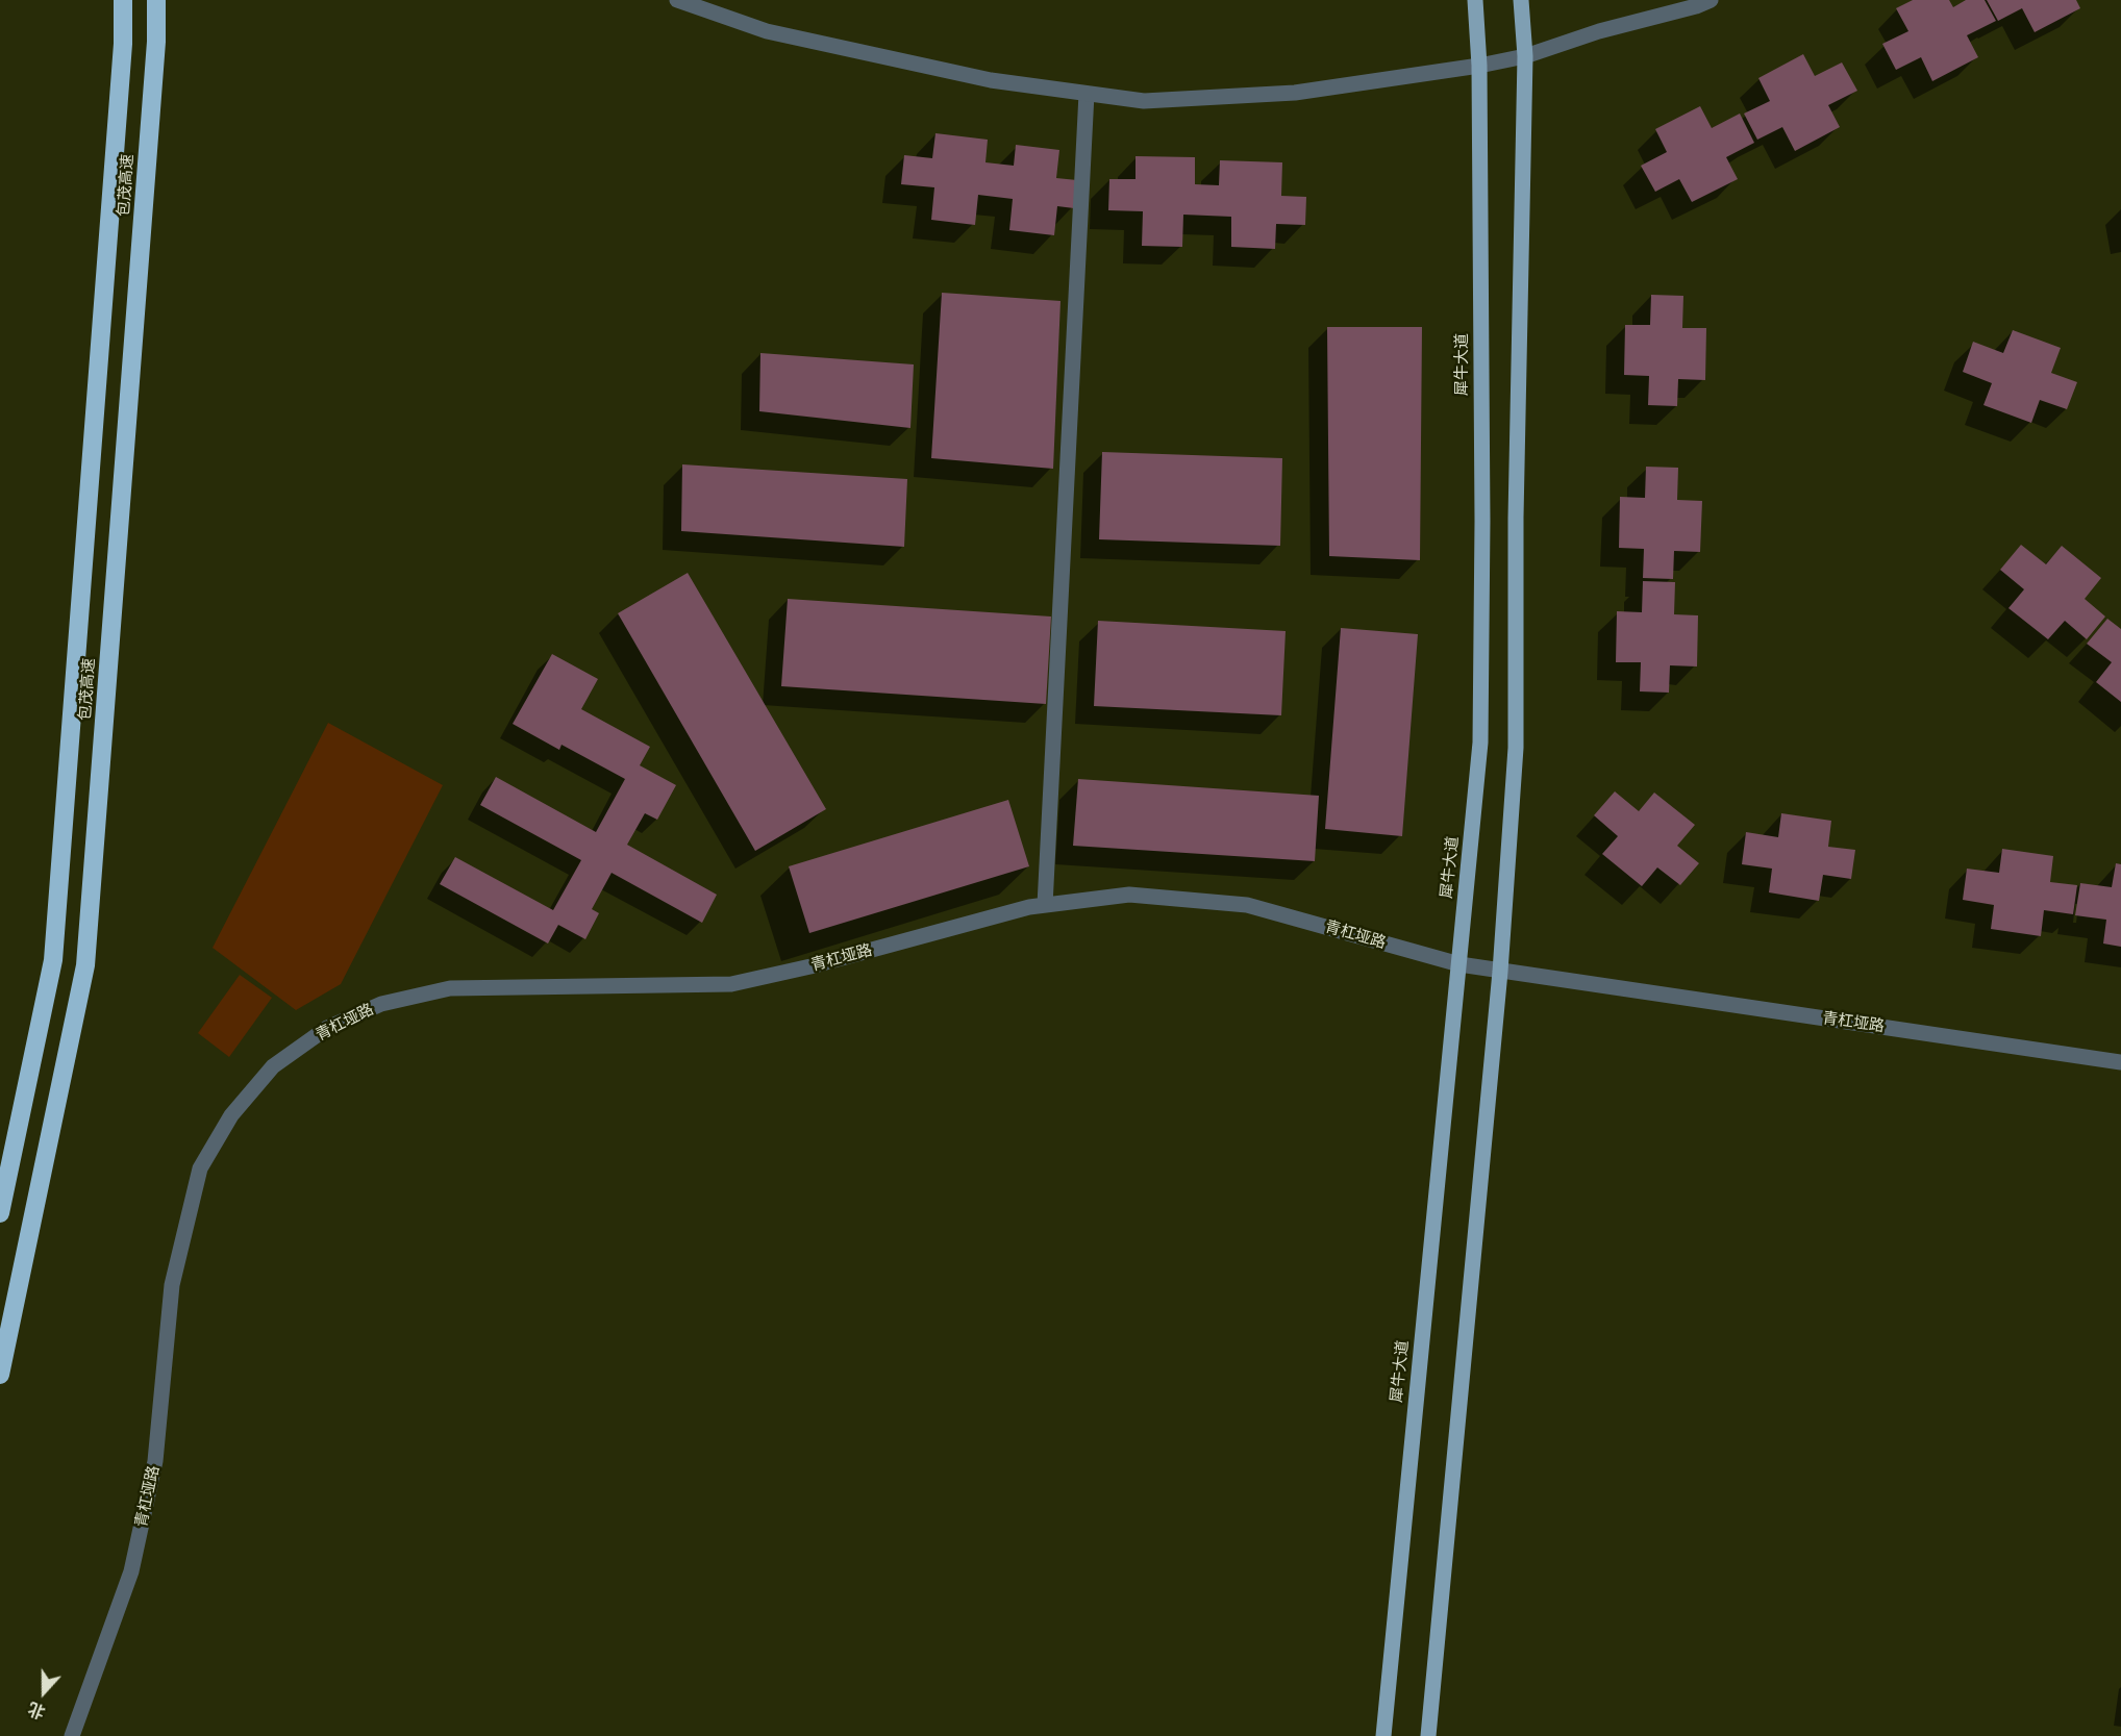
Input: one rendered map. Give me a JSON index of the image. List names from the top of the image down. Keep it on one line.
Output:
{"streets":{"highway":["包茂高速"],"main road":["犀牛大道"],"street":["青杠垭路"]},"crossings":[["犀牛大道","青杠垭路"]],"north":"bottom"}
